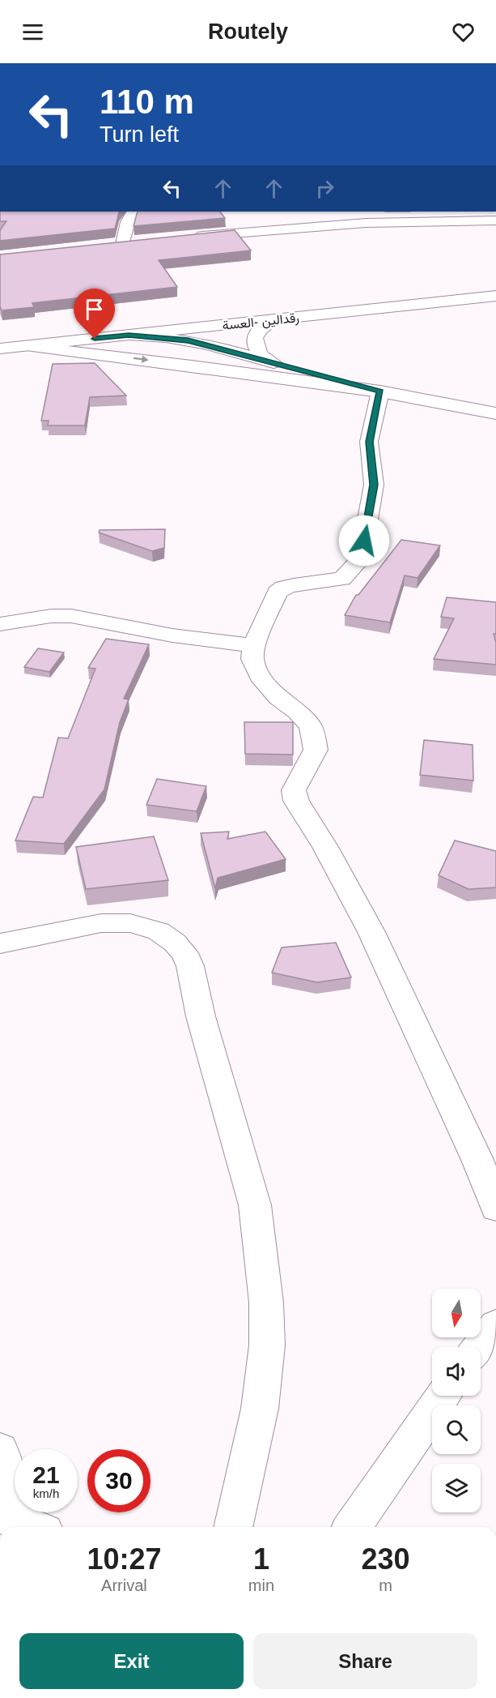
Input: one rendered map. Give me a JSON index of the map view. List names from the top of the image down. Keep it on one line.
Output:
{"streets":{"street":["رقدالين -العسة"]},"north":"bottom","page":{"header":"Routely","turn":["110 m","Turn left"],"speed":"21 km/h","limit":"30","eta":["10:27","Arrival","1","min","230","m"],"buttons":["Exit","Share"]}}
